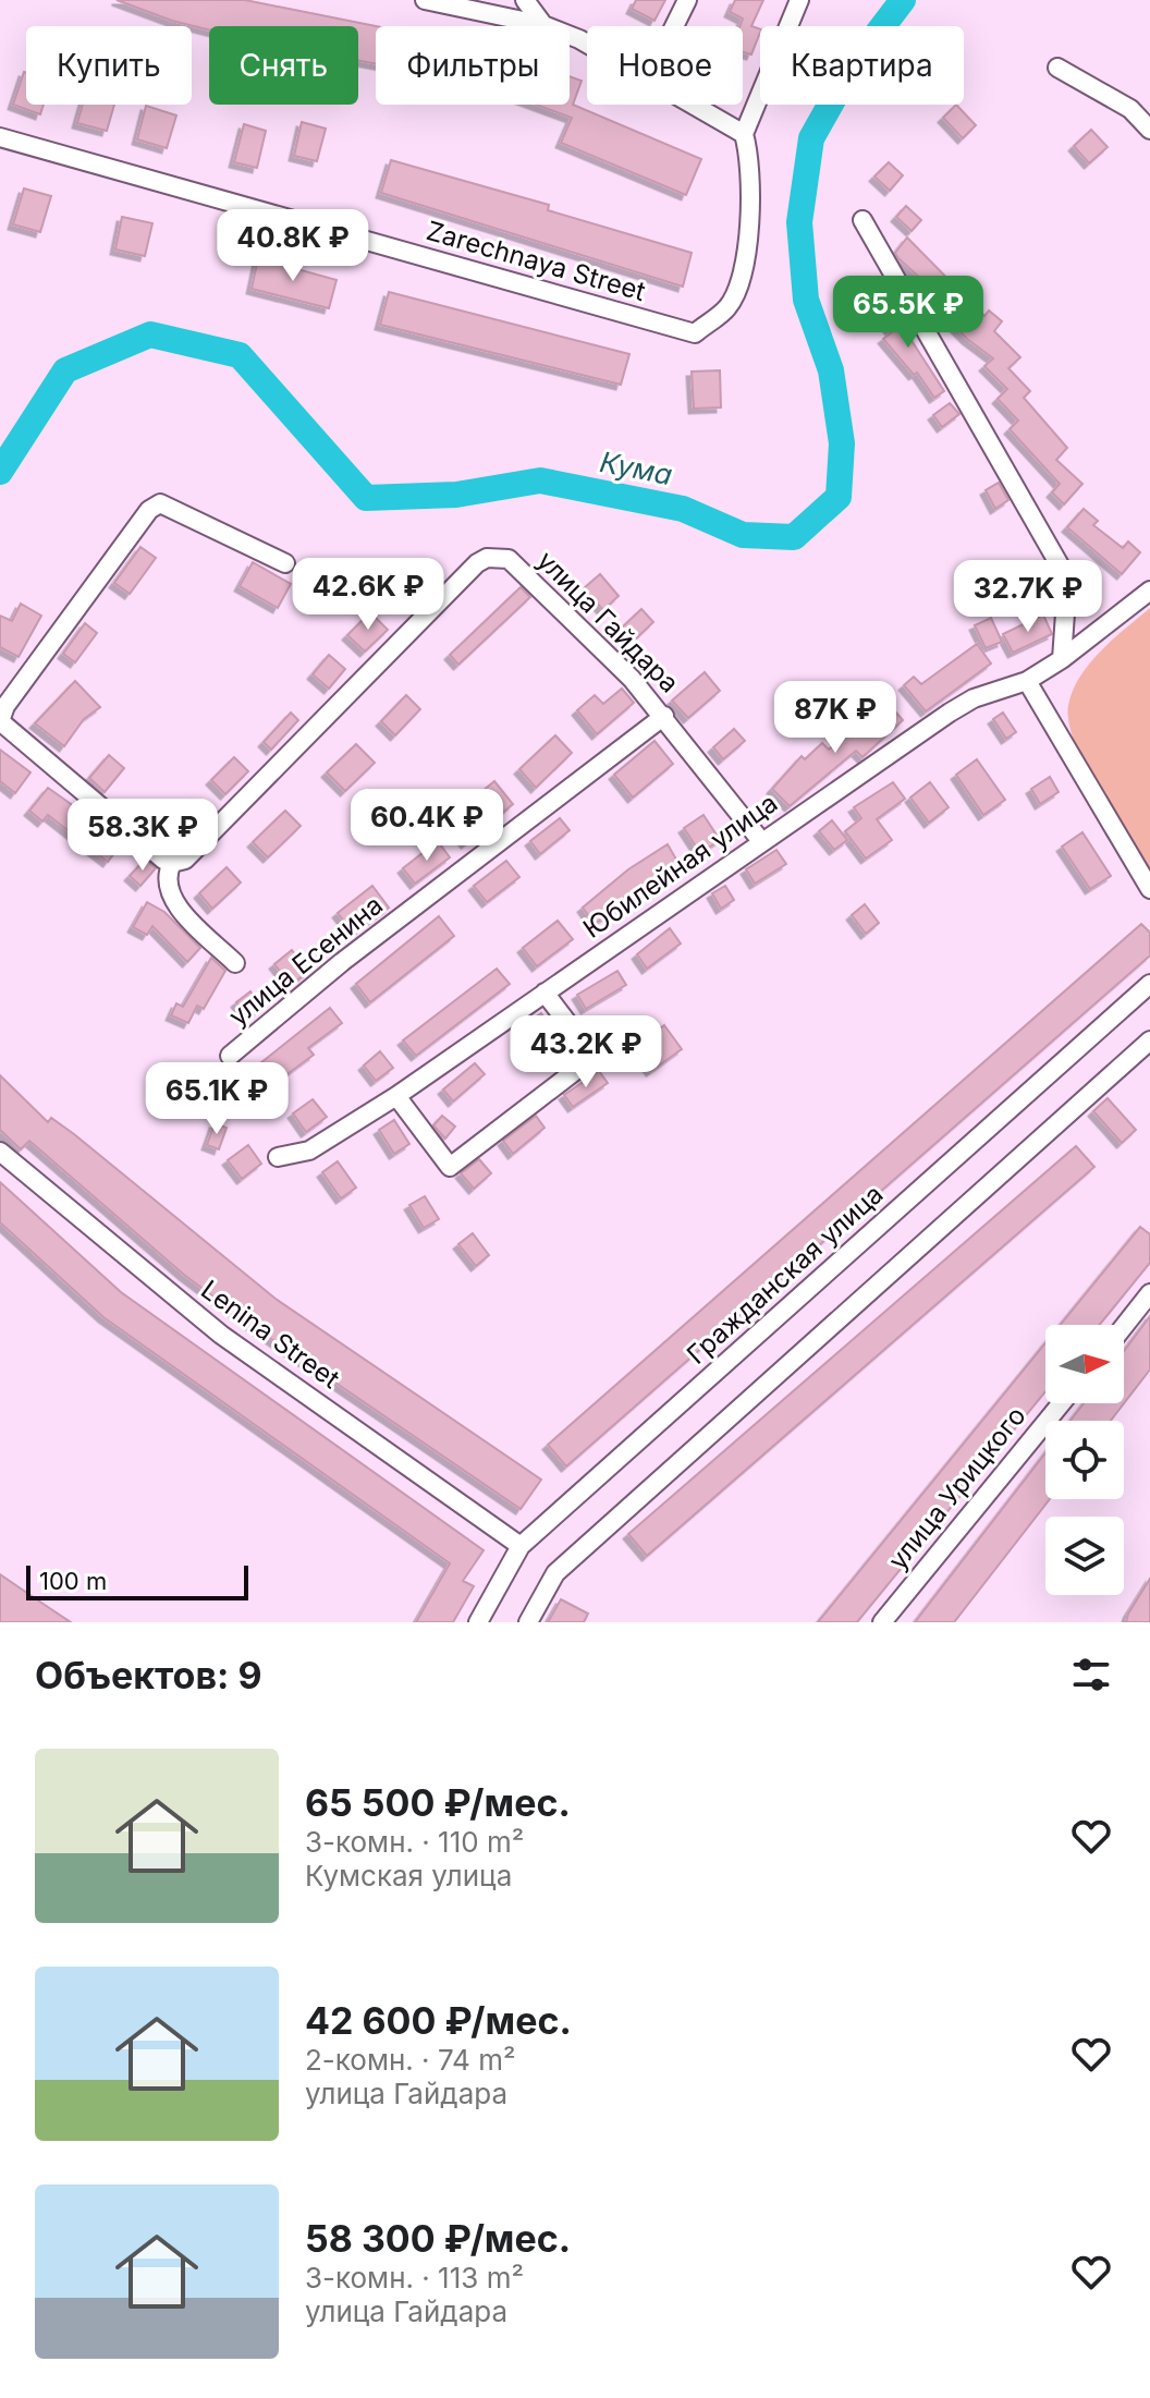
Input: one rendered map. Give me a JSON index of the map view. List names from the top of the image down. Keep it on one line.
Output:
{"streets":{"street":["Zarechnaya Street","улица Гайдара","Юбилейная улица","улица Есенина","Гражданская улица","Lenina Street","улица Урицкого"]},"crossings":[["улица Гайдара","Юбилейная улица"],["улица Гайдара","улица Есенина"],["Гражданская улица","Lenina Street"]],"water":["Кума"],"scale_bar":"100 m","north":"right","page":{"chip":["Купить","Снять","Фильтры","Новое","Квартира"],"price":["40.8K ₽","65.5K ₽","42.6K ₽","32.7K ₽","87K ₽","60.4K ₽","58.3K ₽","43.2K ₽","65.1K ₽"],"scale":"100 m","heading":"Объектов: 9","list":[{"name":"65 500 ₽/мес.","note":"3-комн. · 110 m² · Кумская улица"},{"name":"42 600 ₽/мес.","note":"2-комн. · 74 m² · улица Гайдара"},{"name":"58 300 ₽/мес.","note":"3-комн. · 113 m² · улица Гайдара"}]}}
